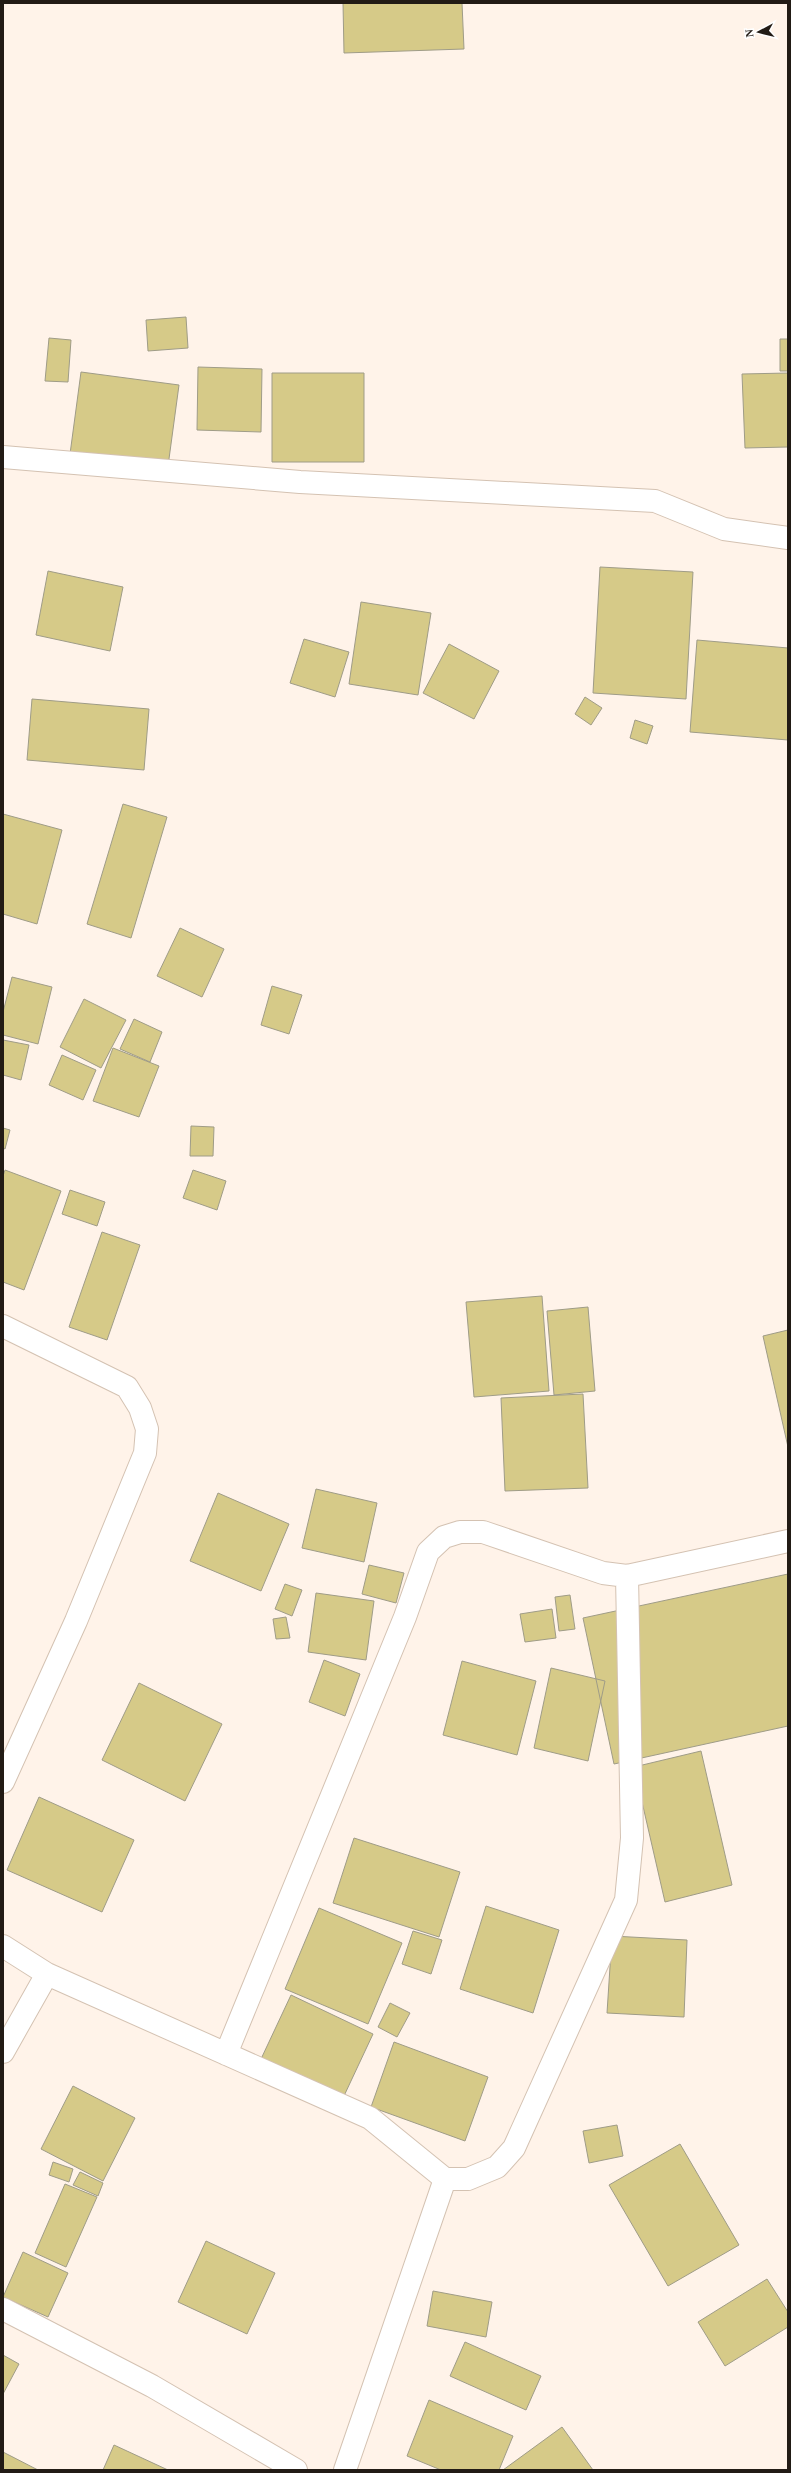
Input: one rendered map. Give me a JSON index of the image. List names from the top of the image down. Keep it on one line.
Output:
{"north":"left"}
